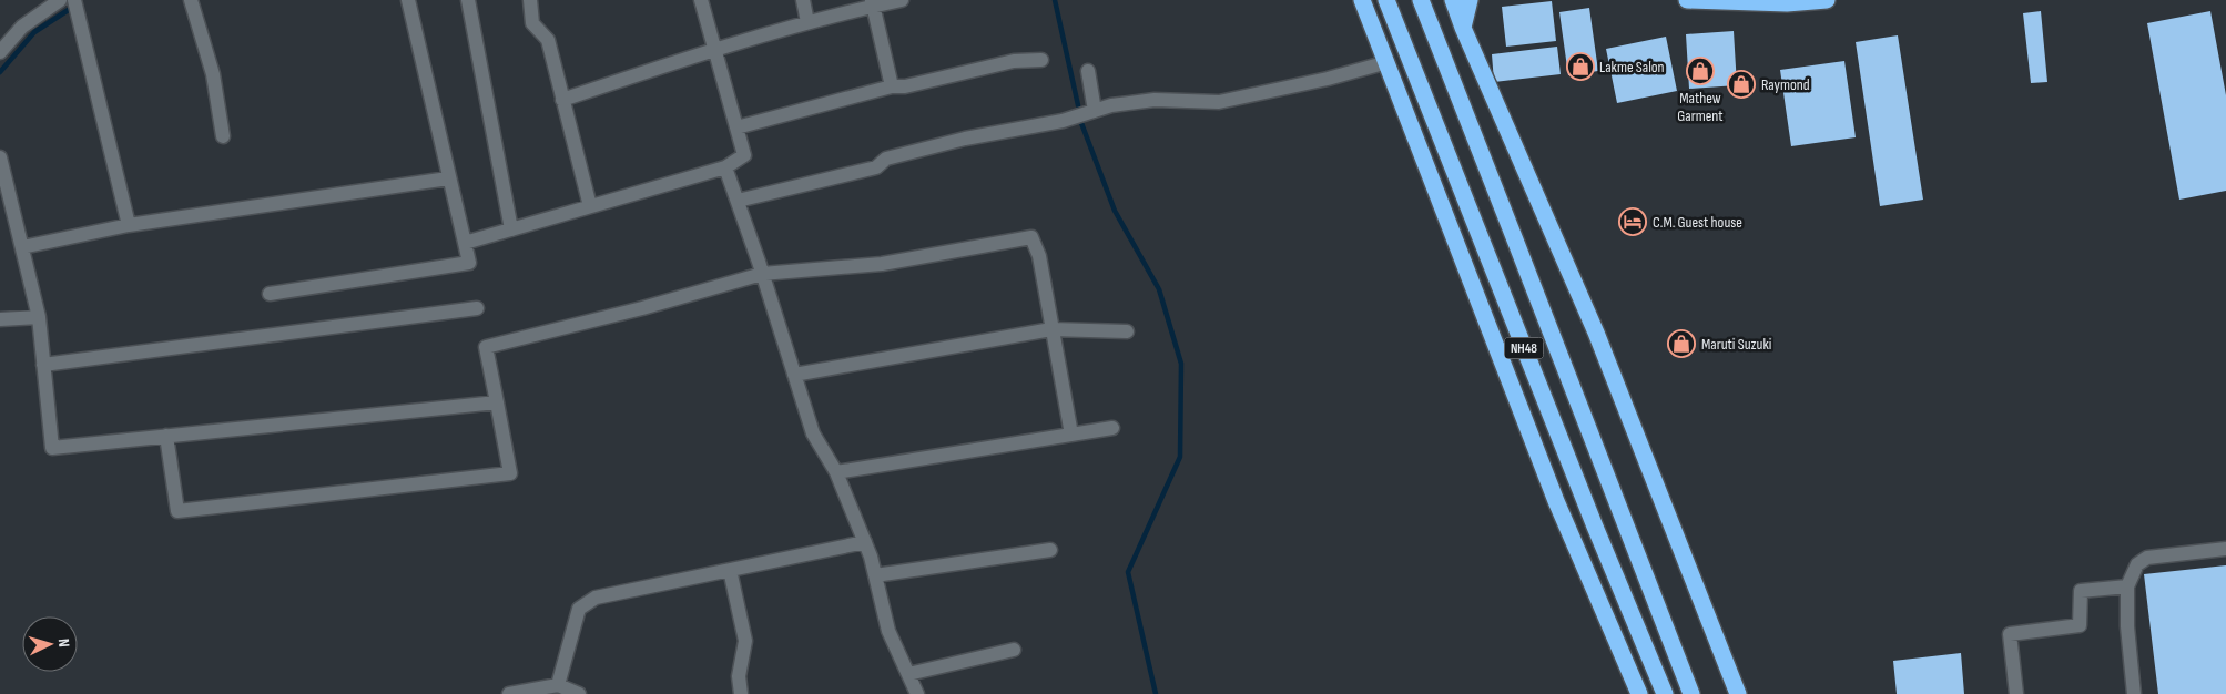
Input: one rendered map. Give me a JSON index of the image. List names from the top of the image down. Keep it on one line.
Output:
{"streets":{"highway":["NH48"]},"places":{"shop":["Lakme Salon","Mathew Garment","Raymond","Maruti Suzuki"],"hotel":["C.M. Guest house"]},"north":"right"}
